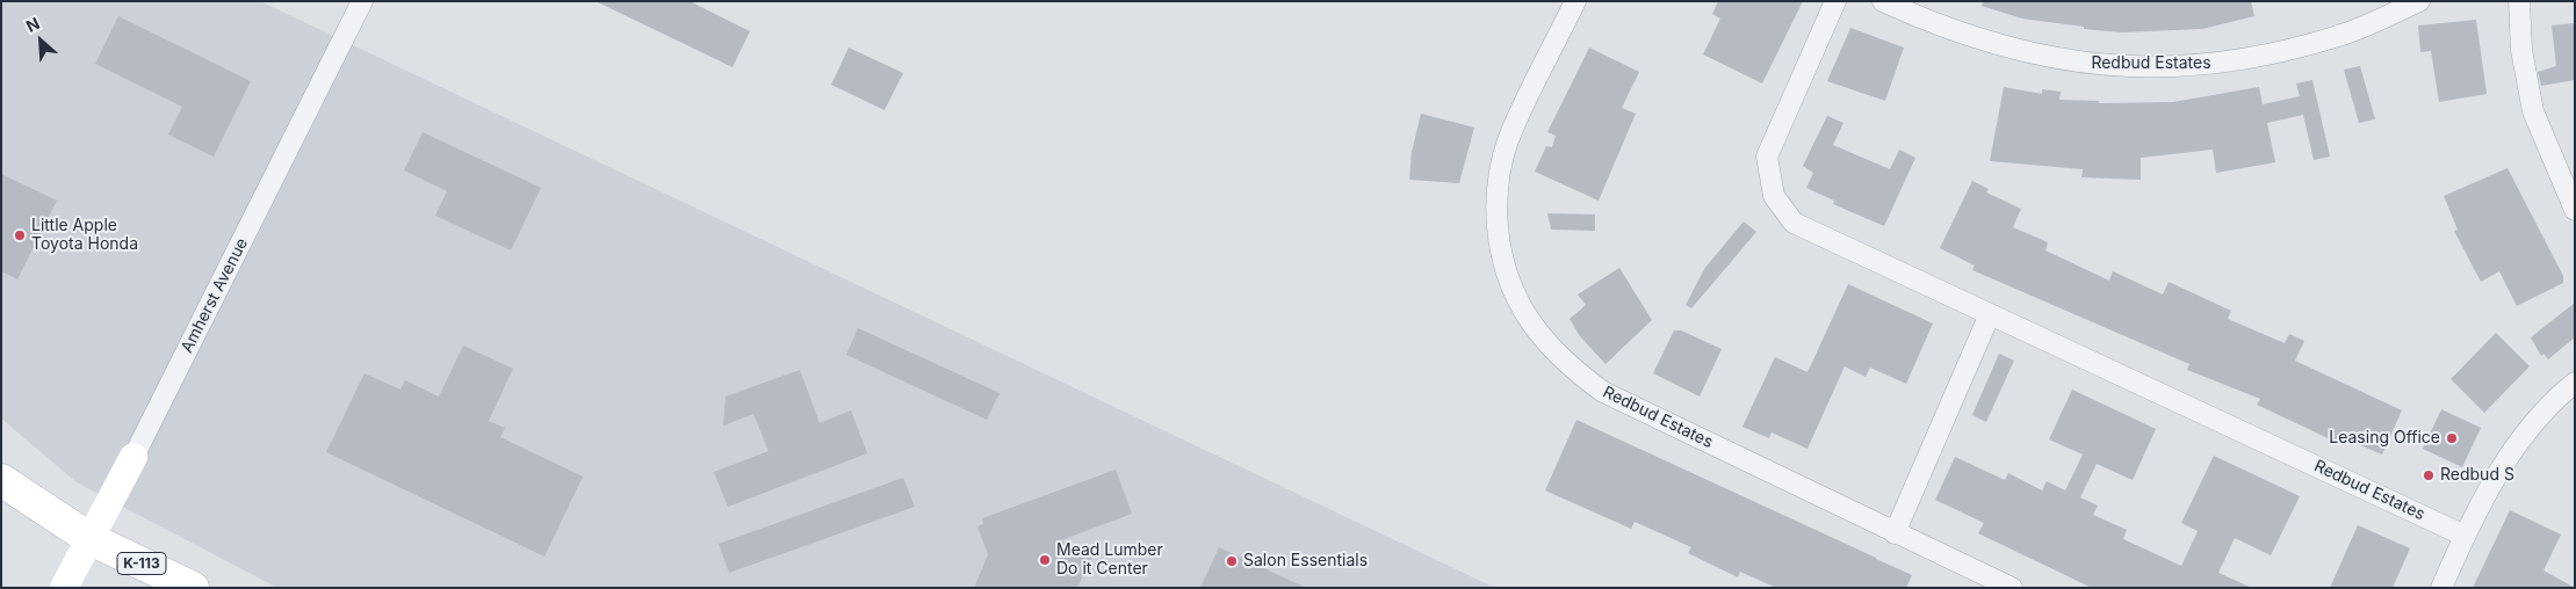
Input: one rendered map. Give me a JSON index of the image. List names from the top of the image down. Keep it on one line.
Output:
{"streets":{"main road":["K-113"],"street":["Redbud Estates","Amherst Avenue"]},"crossings":[["Amherst Avenue","K-113"]],"places":["Little Apple Toyota Honda","Leasing Office","Redbud S","Mead Lumber Do it Center","Salon Essentials"],"north":"top left"}
